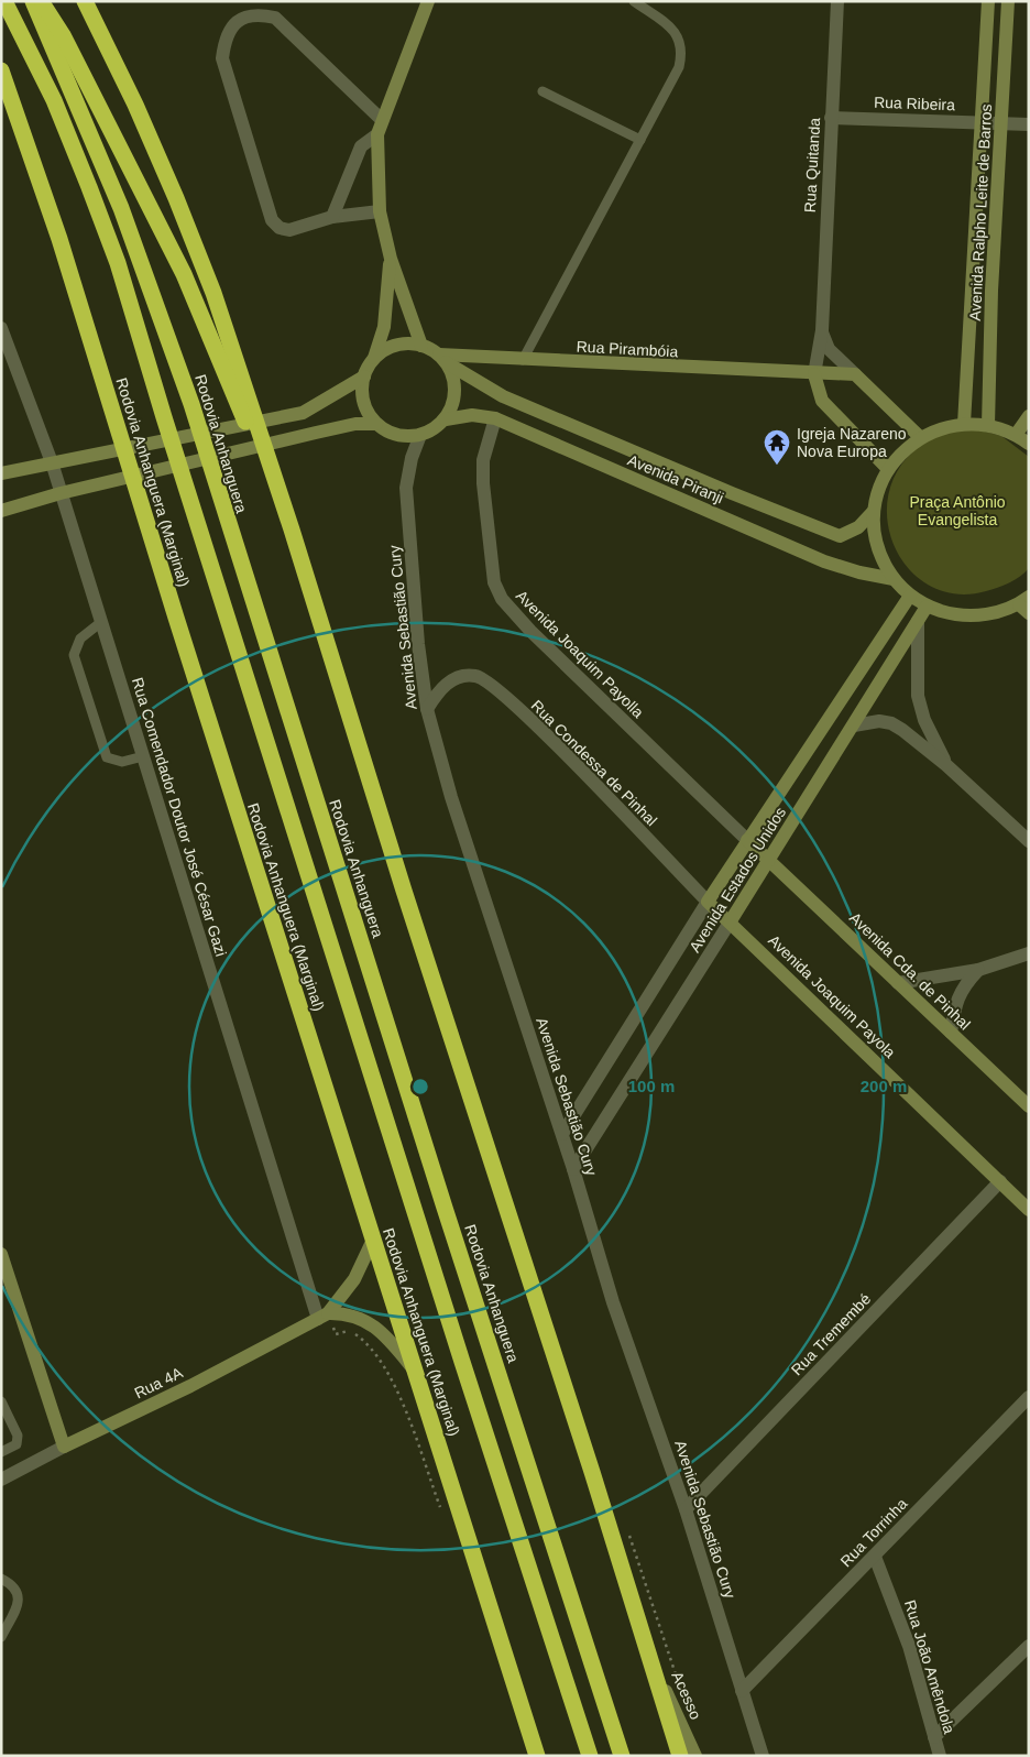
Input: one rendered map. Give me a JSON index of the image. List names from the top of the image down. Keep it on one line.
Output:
{"streets":{"highway":["Rodovia Anhanguera","Rodovia Anhanguera (Marginal)"],"street":["Rua Ribeira","Rua Quitanda","Avenida Ralpho Leite de Barros","Rua Pirambóia","Avenida Piranji","Avenida Sebastião Cury","Avenida Joaquim Payolla","Rua Condessa de Pinhal","Rua Comendador Doutor José César Gazi","Avenida Estados Unidos","Avenida Cda. de Pinhal","Avenida Joaquim Payola","Rua Tremembé","Rua 4A","Rua Torrinha","Rua João Amêndola","Acesso"]},"crossings":[["Rua Ribeira","Rua Quitanda"],["Rua Ribeira","Avenida Ralpho Leite de Barros"],["Rua Quitanda","Rua Pirambóia"],["Rua Pirambóia","Avenida Piranji"],["Rua Pirambóia","Avenida Sebastião Cury"],["Avenida Piranji","Avenida Sebastião Cury"],["Avenida Piranji","Avenida Joaquim Payolla"],["Rodovia Anhanguera (Marginal)","Rua 4A"],["Avenida Sebastião Cury","Rua Condessa de Pinhal"],["Avenida Sebastião Cury","Avenida Estados Unidos"],["Avenida Sebastião Cury","Rua Tremembé"],["Avenida Sebastião Cury","Rua Torrinha"],["Avenida Joaquim Payolla","Avenida Estados Unidos"],["Avenida Joaquim Payolla","Avenida Cda. de Pinhal"],["Rua Condessa de Pinhal","Avenida Estados Unidos"],["Rua Condessa de Pinhal","Avenida Joaquim Payola"],["Rua Comendador Doutor José César Gazi","Rua 4A"],["Avenida Estados Unidos","Avenida Cda. de Pinhal"],["Avenida Estados Unidos","Avenida Joaquim Payola"],["Avenida Joaquim Payola","Rua Tremembé"],["Rua Torrinha","Rua João Amêndola"]],"parks":["Praça Antônio Evangelista"],"places":{"temple":["Igreja Nazareno Nova Europa"]},"rings":["100 m","200 m"]}
